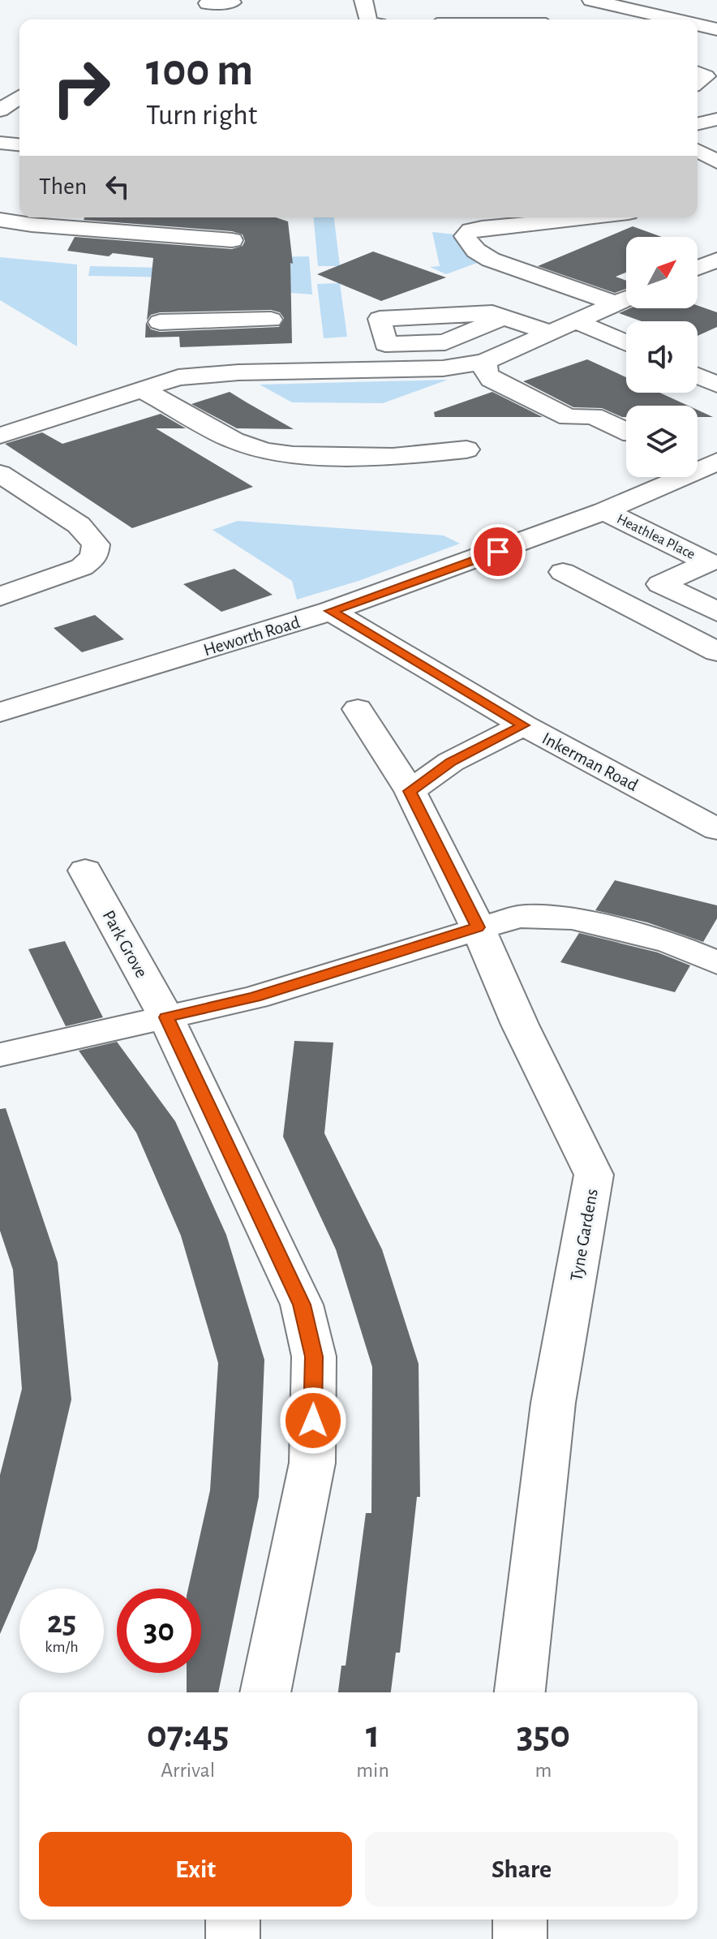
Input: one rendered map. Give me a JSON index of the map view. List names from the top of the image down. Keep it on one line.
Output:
{"streets":{"street":["Heathlea Place","Heworth Road","Inkerman Road","Park Grove","Tyne Gardens"]},"crossings":[["Heathlea Place","Heworth Road"],["Heworth Road","Inkerman Road"]],"north":"top right","page":{"turn":["100 m","Turn right"],"then":"Then","speed":"25 km/h","limit":"30","eta":["07:45","Arrival","1","min","350","m"],"buttons":["Exit","Share"]}}
